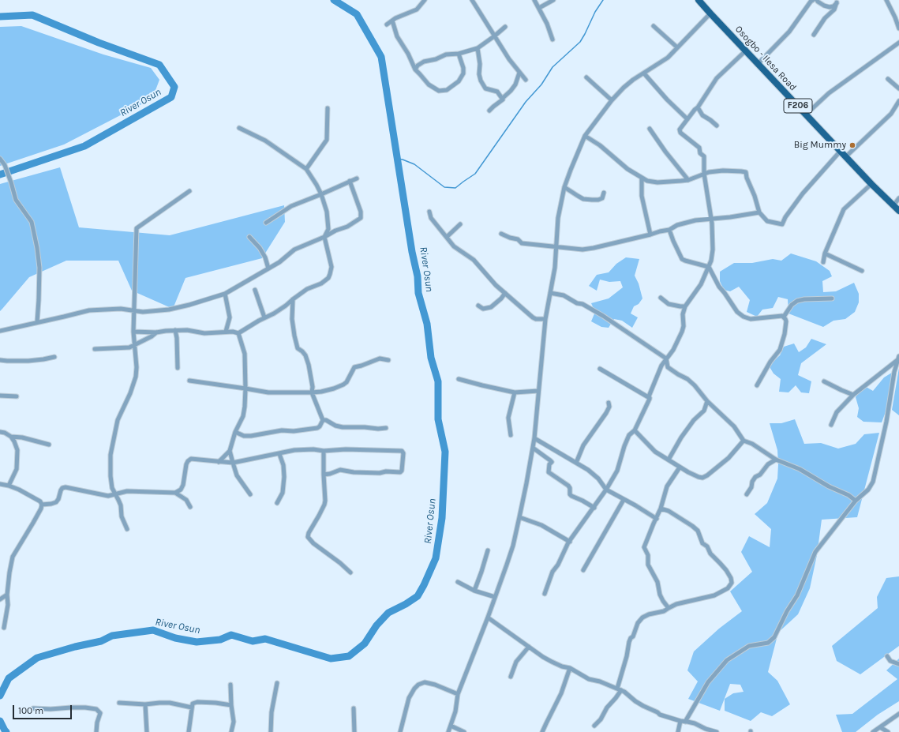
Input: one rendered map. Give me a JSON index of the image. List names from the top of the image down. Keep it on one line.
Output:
{"streets":{"main road":["Osogbo - Ilesa Road","F206"]},"water":["River Osun"],"places":["Big Mummy"],"scale_bar":"100 m"}
